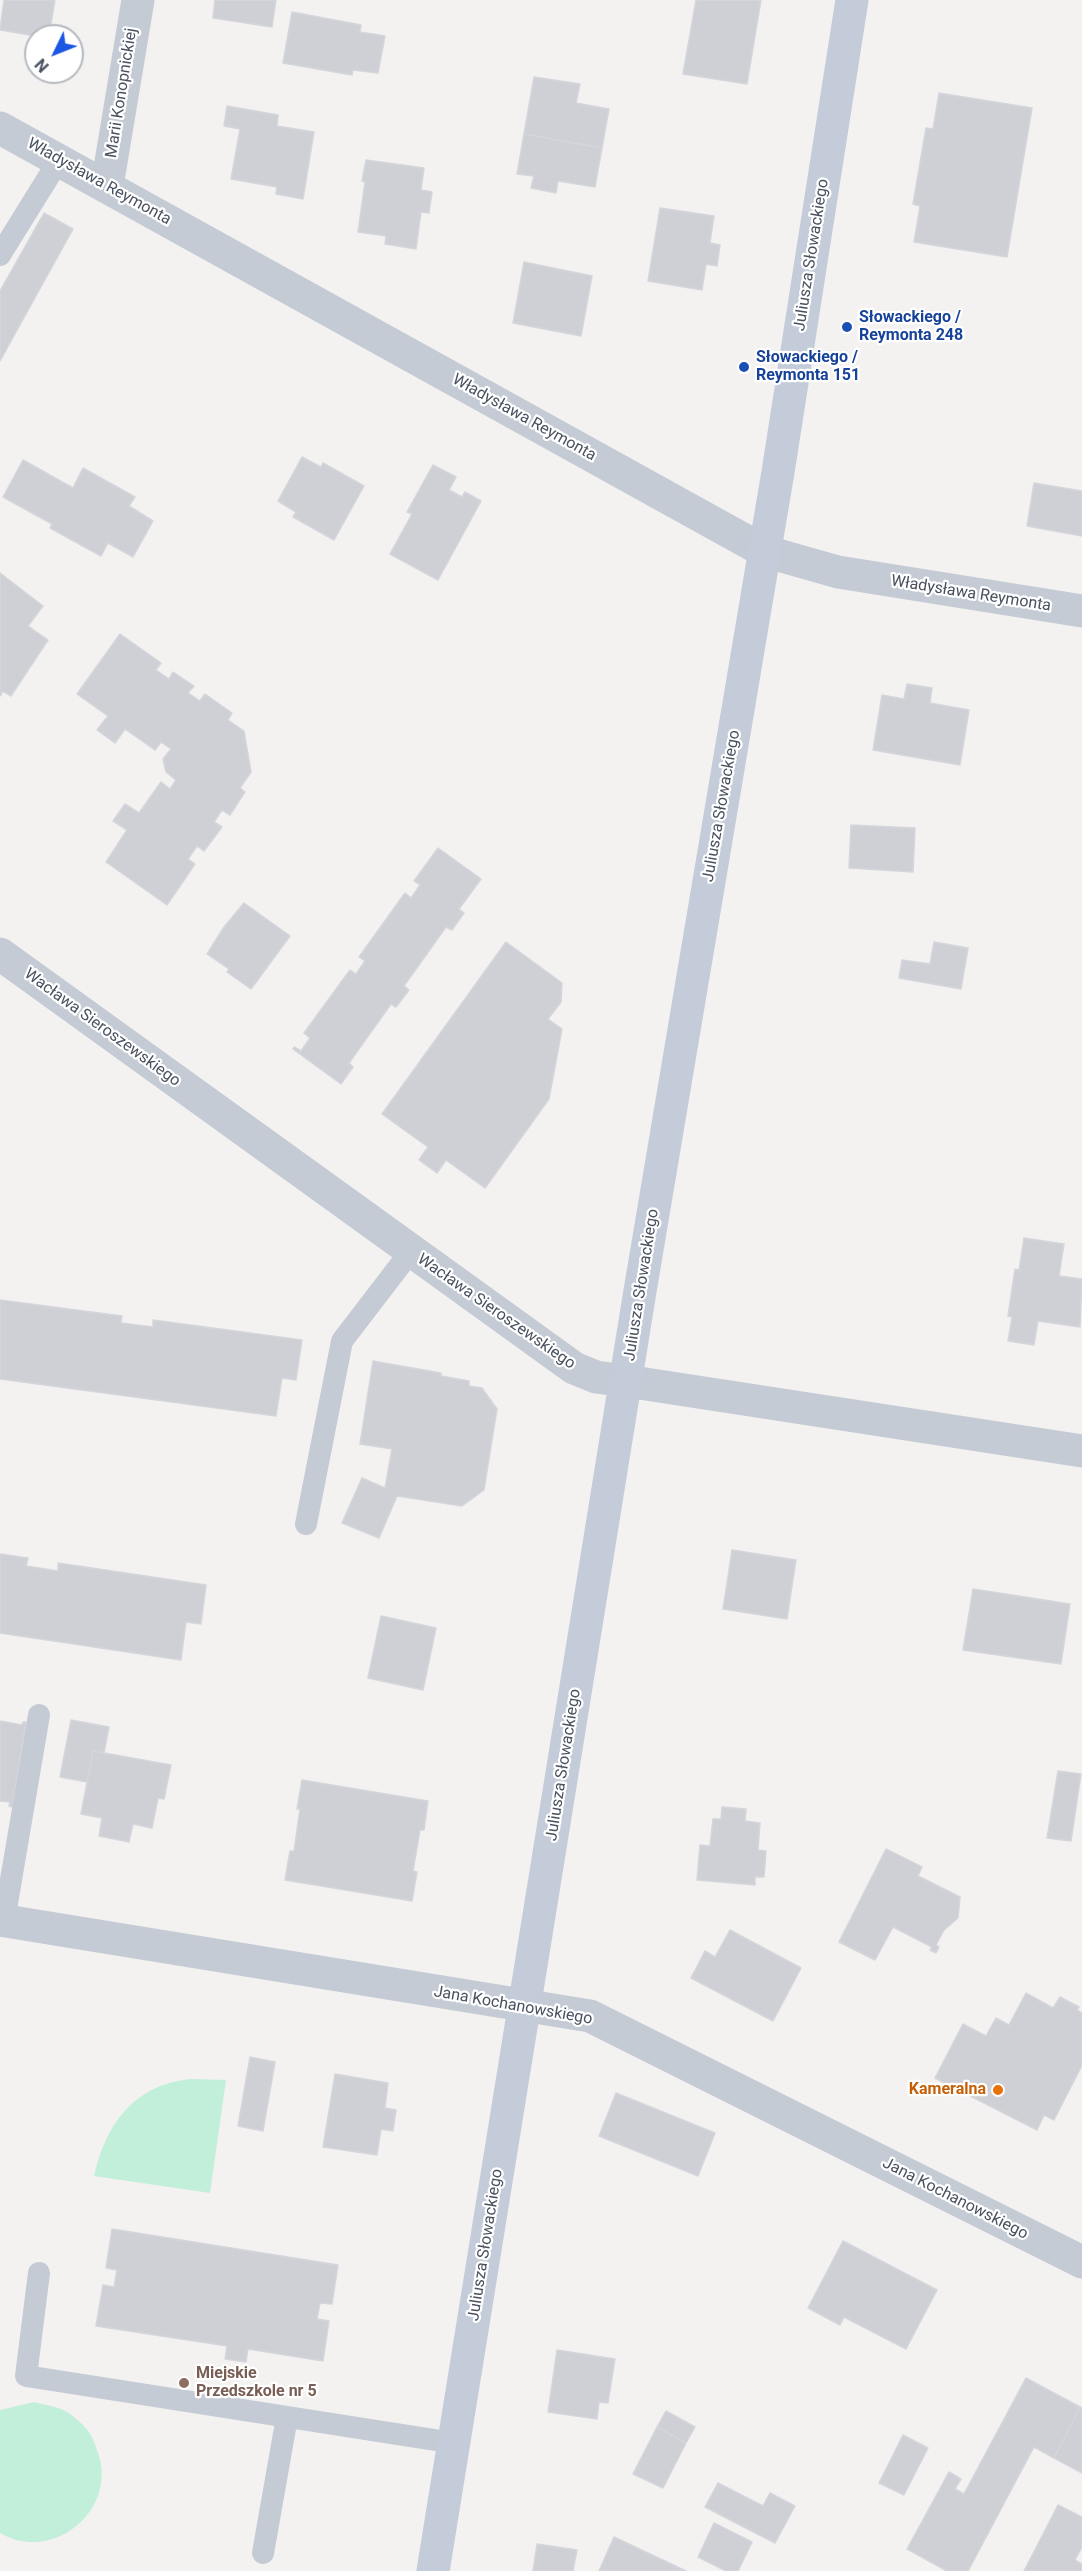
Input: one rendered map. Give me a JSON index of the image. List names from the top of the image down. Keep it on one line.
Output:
{"streets":{"street":["Marii Konopnickiej","Władysława Reymonta","Juliusza Słowackiego","Wacława Sieroszewskiego","Jana Kochanowskiego"]},"crossings":[["Marii Konopnickiej","Władysława Reymonta"],["Władysława Reymonta","Juliusza Słowackiego"],["Juliusza Słowackiego","Wacława Sieroszewskiego"],["Juliusza Słowackiego","Jana Kochanowskiego"]],"places":["Słowackiego / Reymonta 248","Słowackiego / Reymonta 151","Kameralna","Miejskie Przedszkole nr 5"],"north":"bottom left"}
